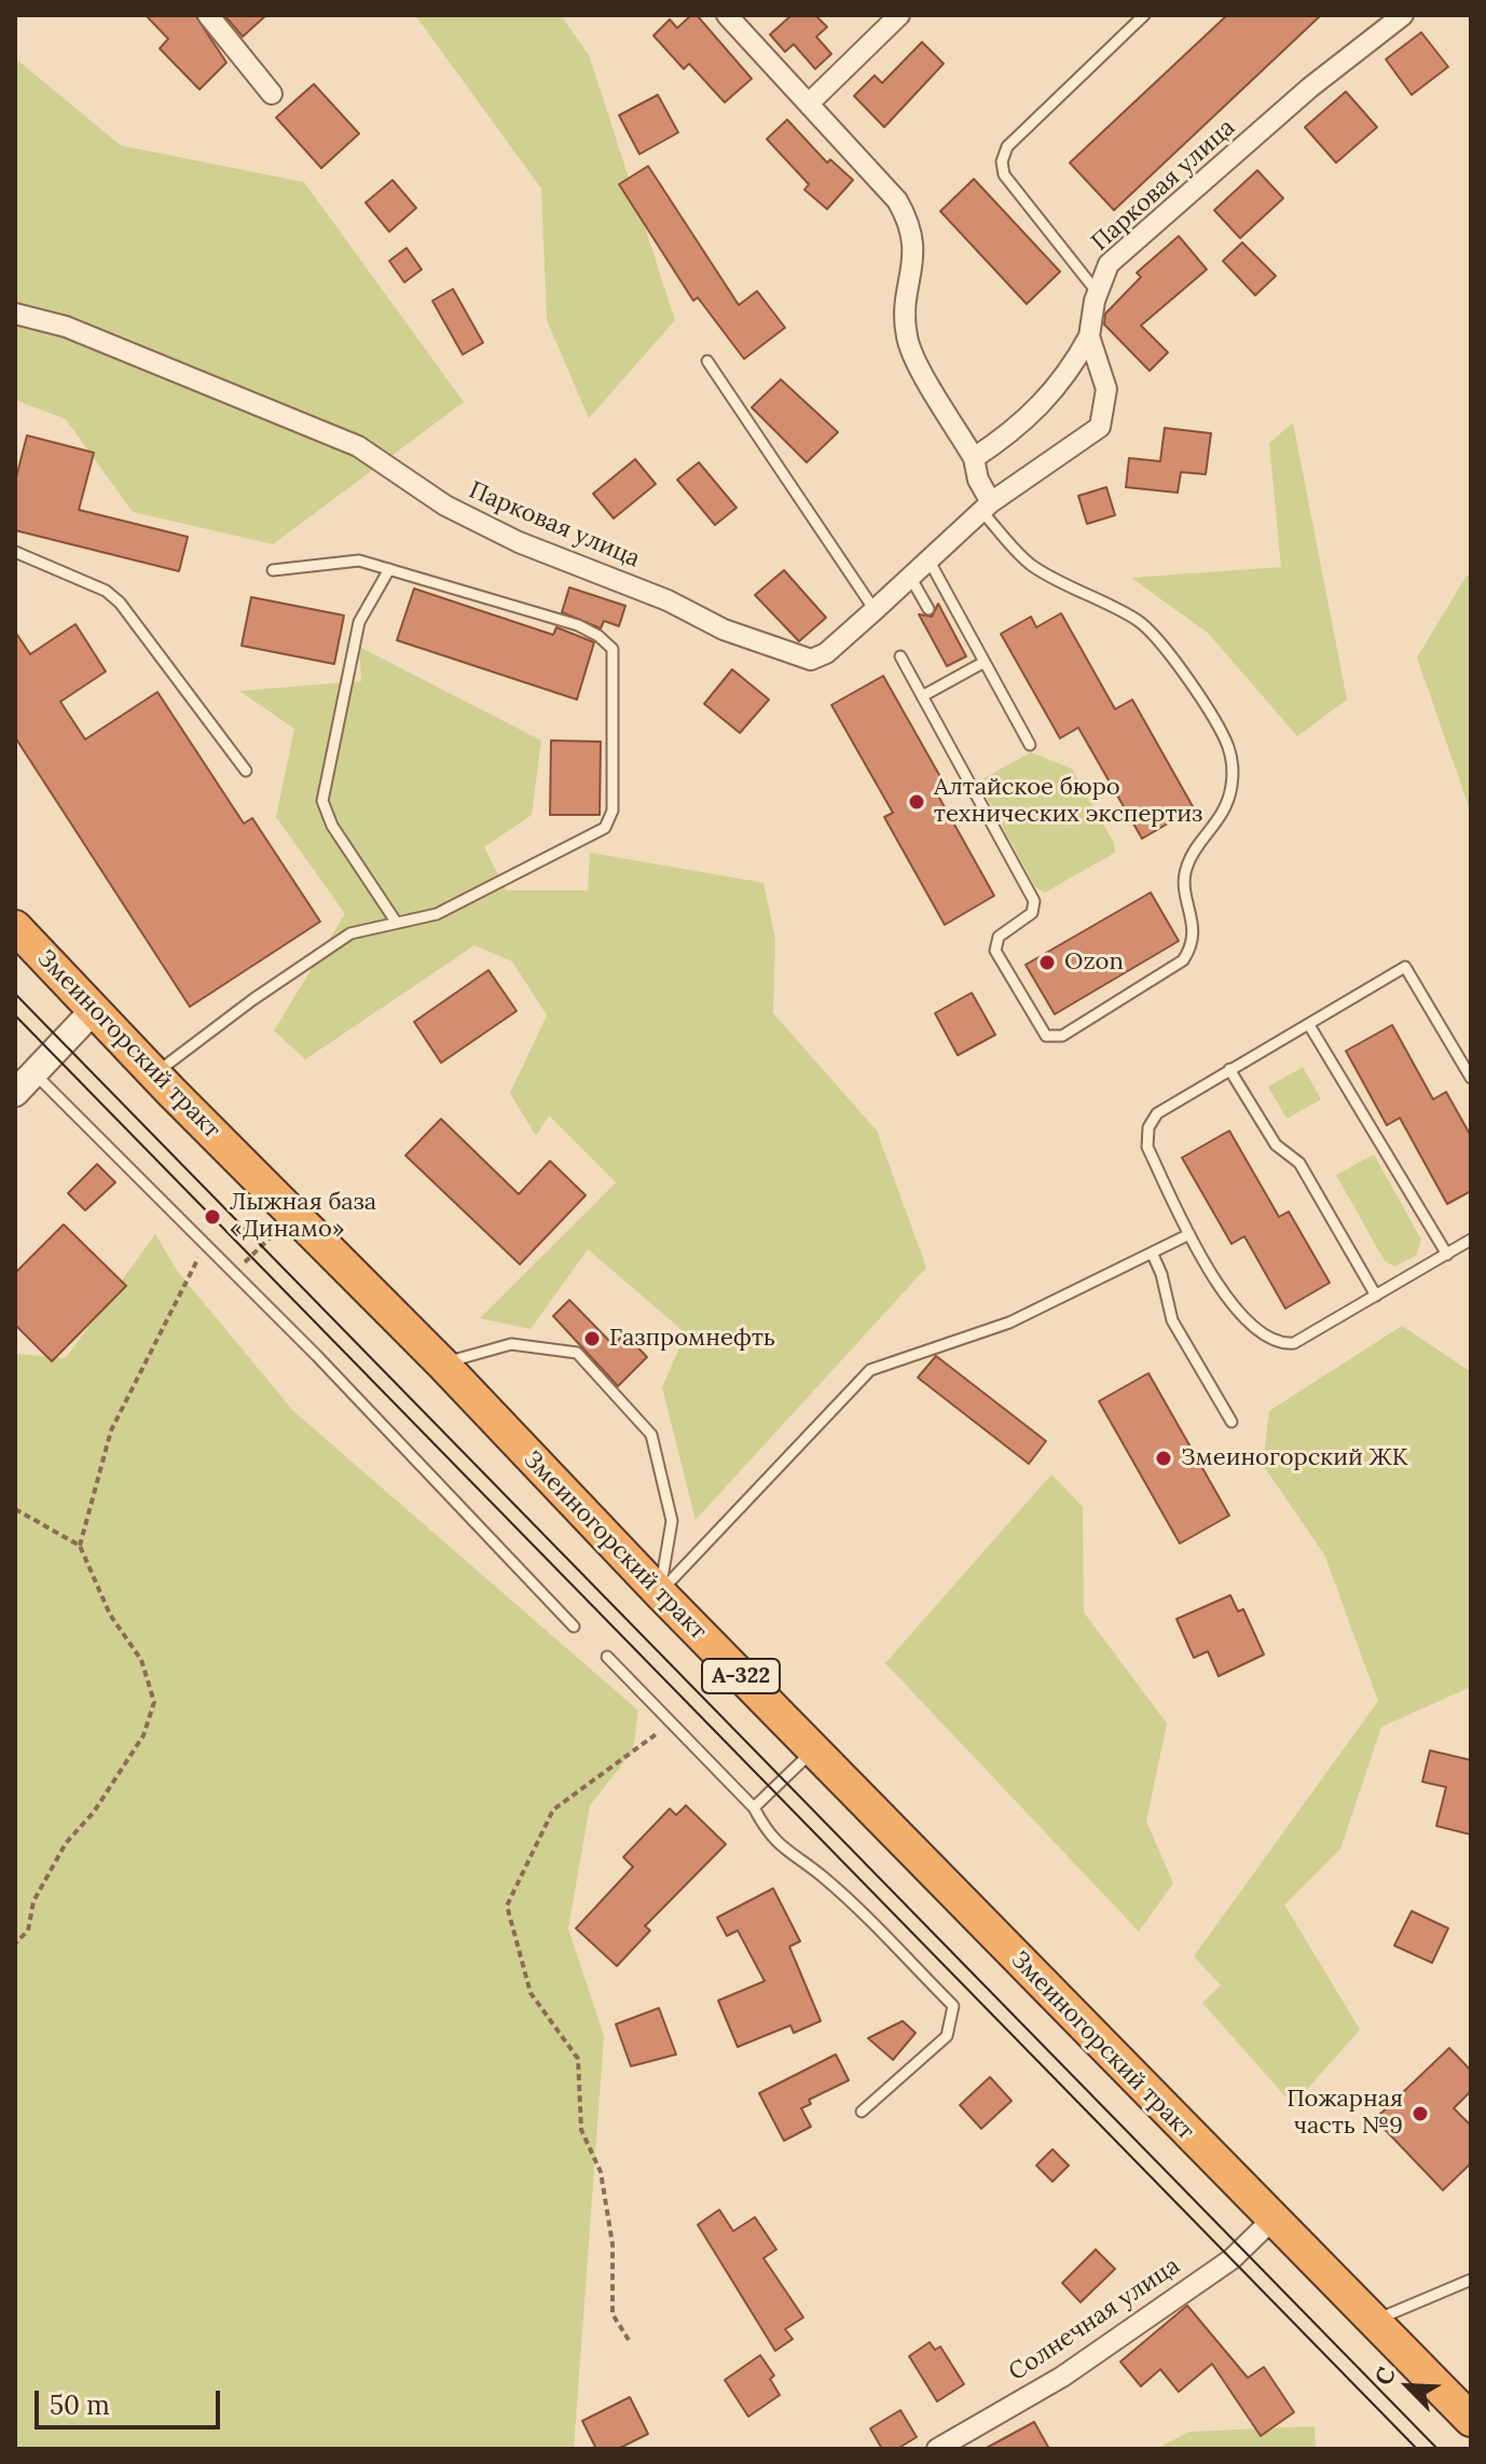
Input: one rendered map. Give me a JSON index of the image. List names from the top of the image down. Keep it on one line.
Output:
{"streets":{"highway":["Змеиногорский тракт","А-322"],"street":["Парковая улица","Солнечная улица"]},"crossings":[["Змеиногорский тракт","Солнечная улица"]],"places":["Алтайское бюро технических экспертиз","Ozon","Лыжная база «Динамо»","Газпромнефть","Змеиногорский ЖК","Пожарная часть №9"],"scale_bar":"50 m","north":"top left"}
